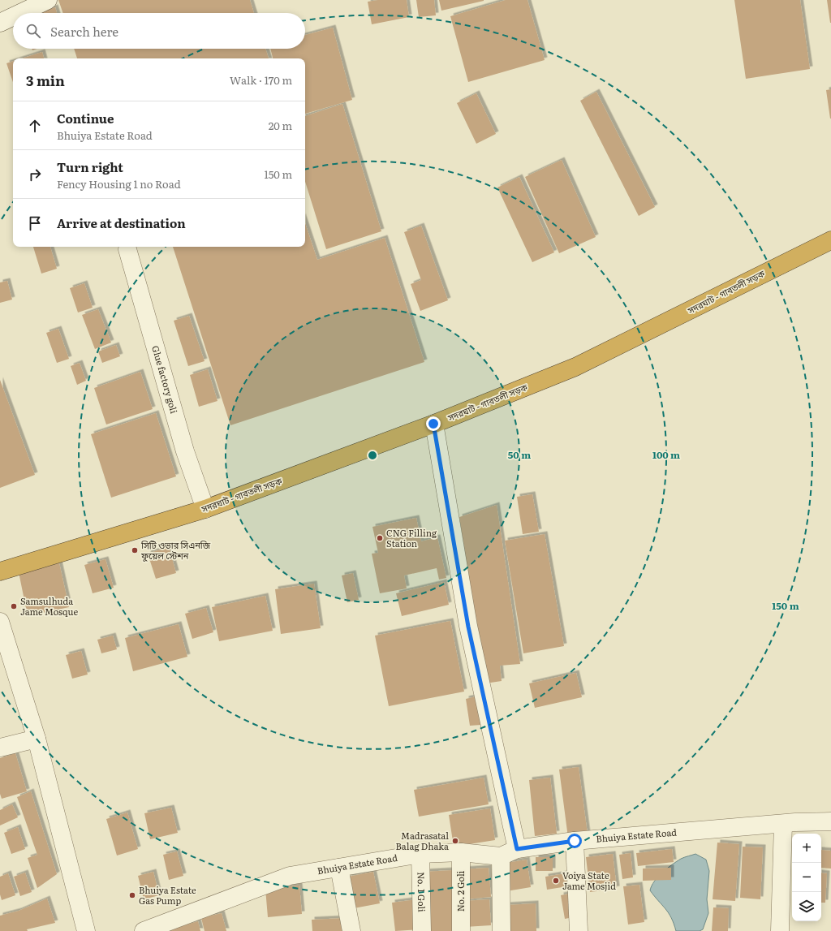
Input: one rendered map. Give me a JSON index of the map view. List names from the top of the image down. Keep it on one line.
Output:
{"streets":{"highway":["সদরঘাট - গাবতলী সড়ক"],"street":["Glue factory goli","Bhuiya Estate Road","No. 2 Goli","No. 1 Goli"]},"crossings":[["সদরঘাট - গাবতলী সড়ক","Glue factory goli"],["Bhuiya Estate Road","No. 2 Goli"],["Bhuiya Estate Road","No. 1 Goli"]],"places":["CNG Filling Station","সিটি ওভার সিএনজি ফুয়েল স্টেশন","Samsulhuda Jame Mosque","Madrasatal Balag Dhaka","Voiya State Jame Mosjid","Bhuiya Estate Gas Pump"],"page":{"search":"Search here","heading":["3 min","Walk · 170 m"],"list":[["Continue","Bhuiya Estate Road","20 m"],["Turn right","Fency Housing 1 no Road","150 m"],"Arrive at destination"],"map_buttons":["+","−"]},"rings":["50 m","100 m","150 m"]}
